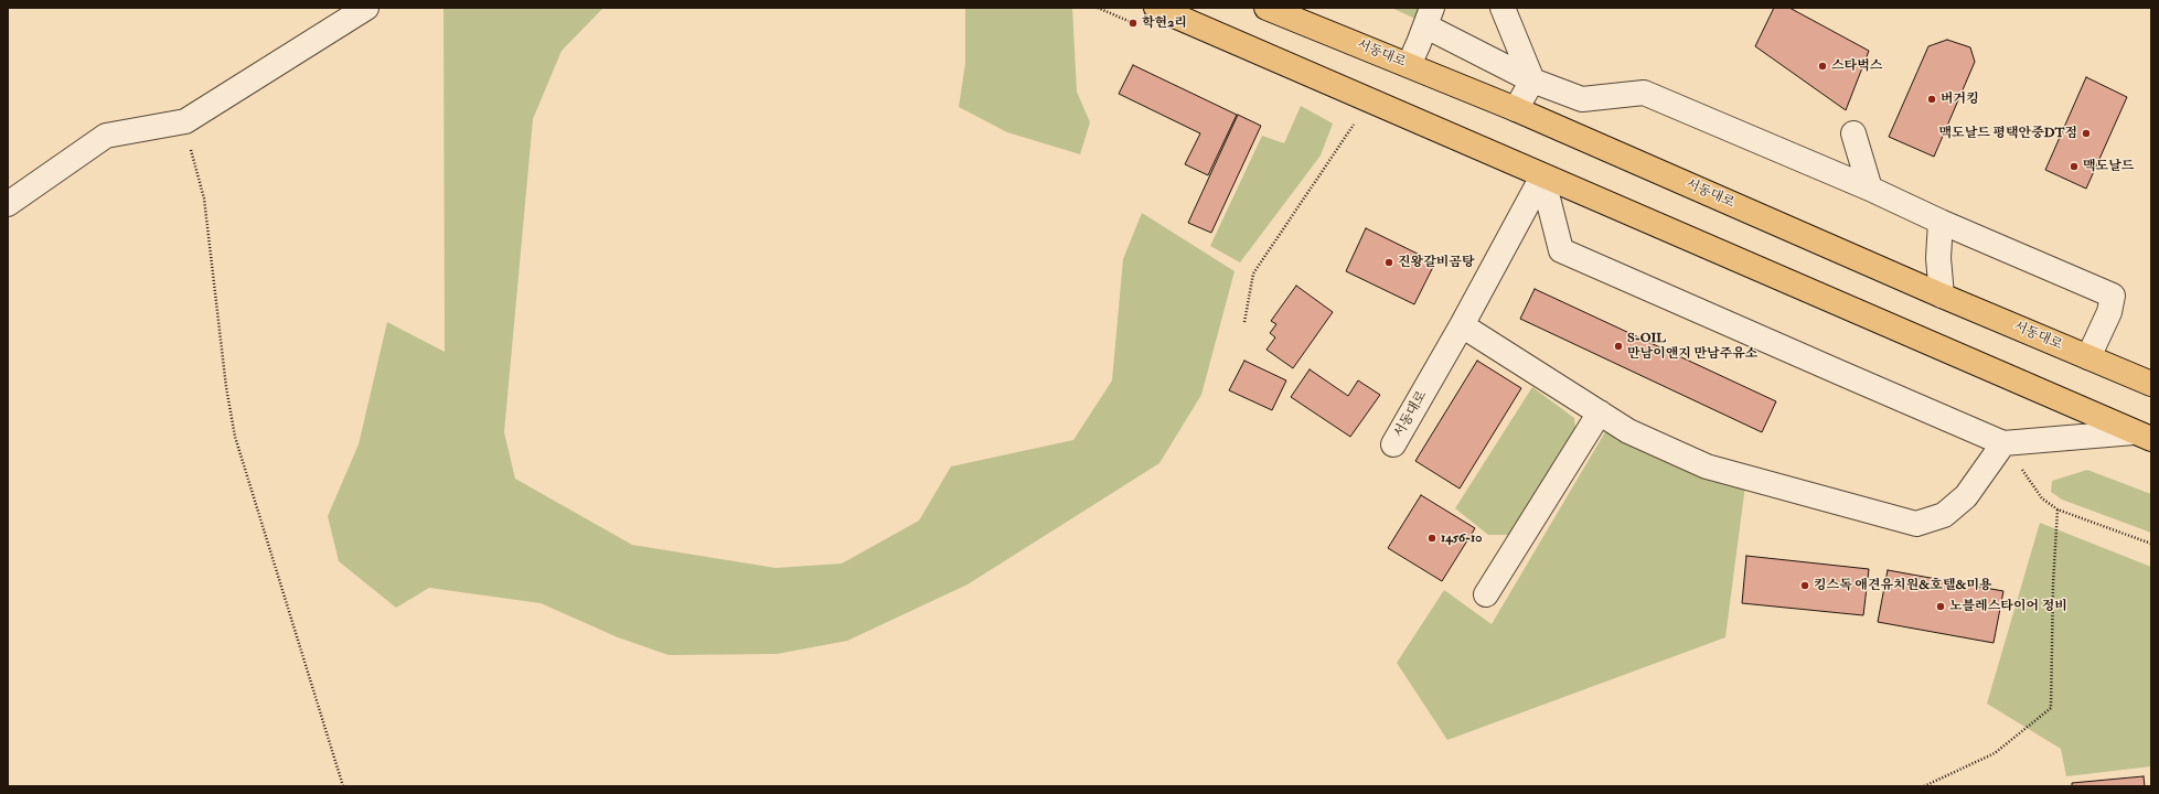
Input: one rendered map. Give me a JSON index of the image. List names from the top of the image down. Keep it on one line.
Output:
{"streets":{"main road":["서동대로"]},"places":["학현2리","스타벅스","버거킹","맥도날드 평택안중DT점","맥도날드","진왕갈비곰탕","S-OIL 만남이앤지 만남주유소","1456-10","킹스독 애견유치원&호텔&미용","노블레스타이어 정비"]}
